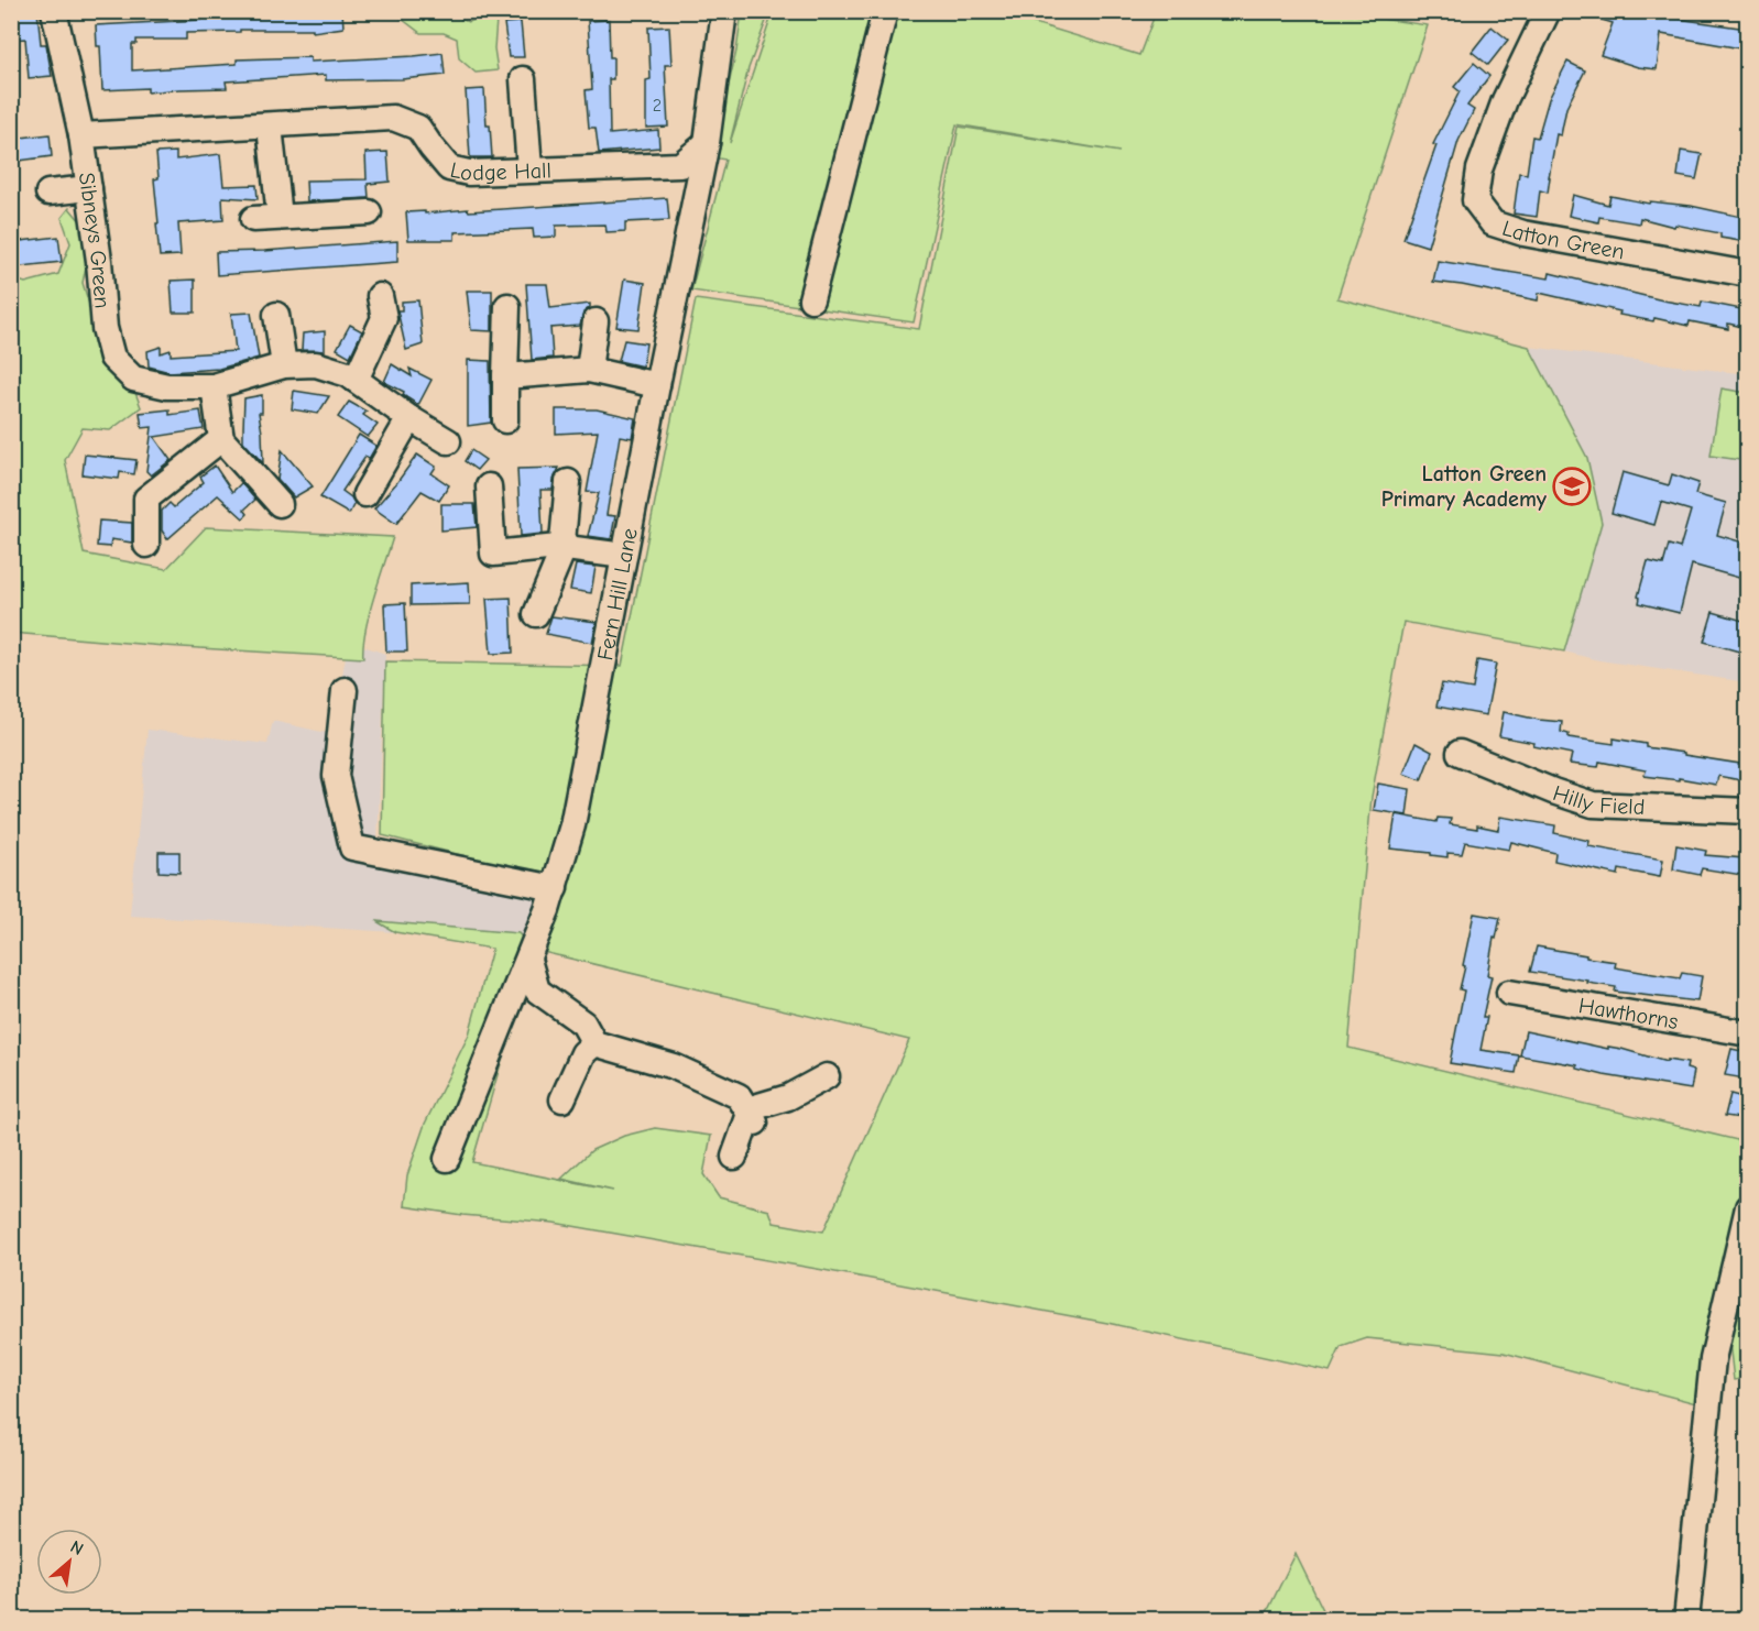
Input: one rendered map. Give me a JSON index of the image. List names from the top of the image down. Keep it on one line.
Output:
{"streets":{"street":["Lodge Hall","Sibneys Green","Latton Green","Fern Hill Lane","Hilly Field","Hawthorns"]},"crossings":[["Lodge Hall","Sibneys Green"],["Lodge Hall","Fern Hill Lane"]],"places":{"school or university":["Latton Green Primary Academy"]},"house_numbers":["2"],"north":"top right"}
